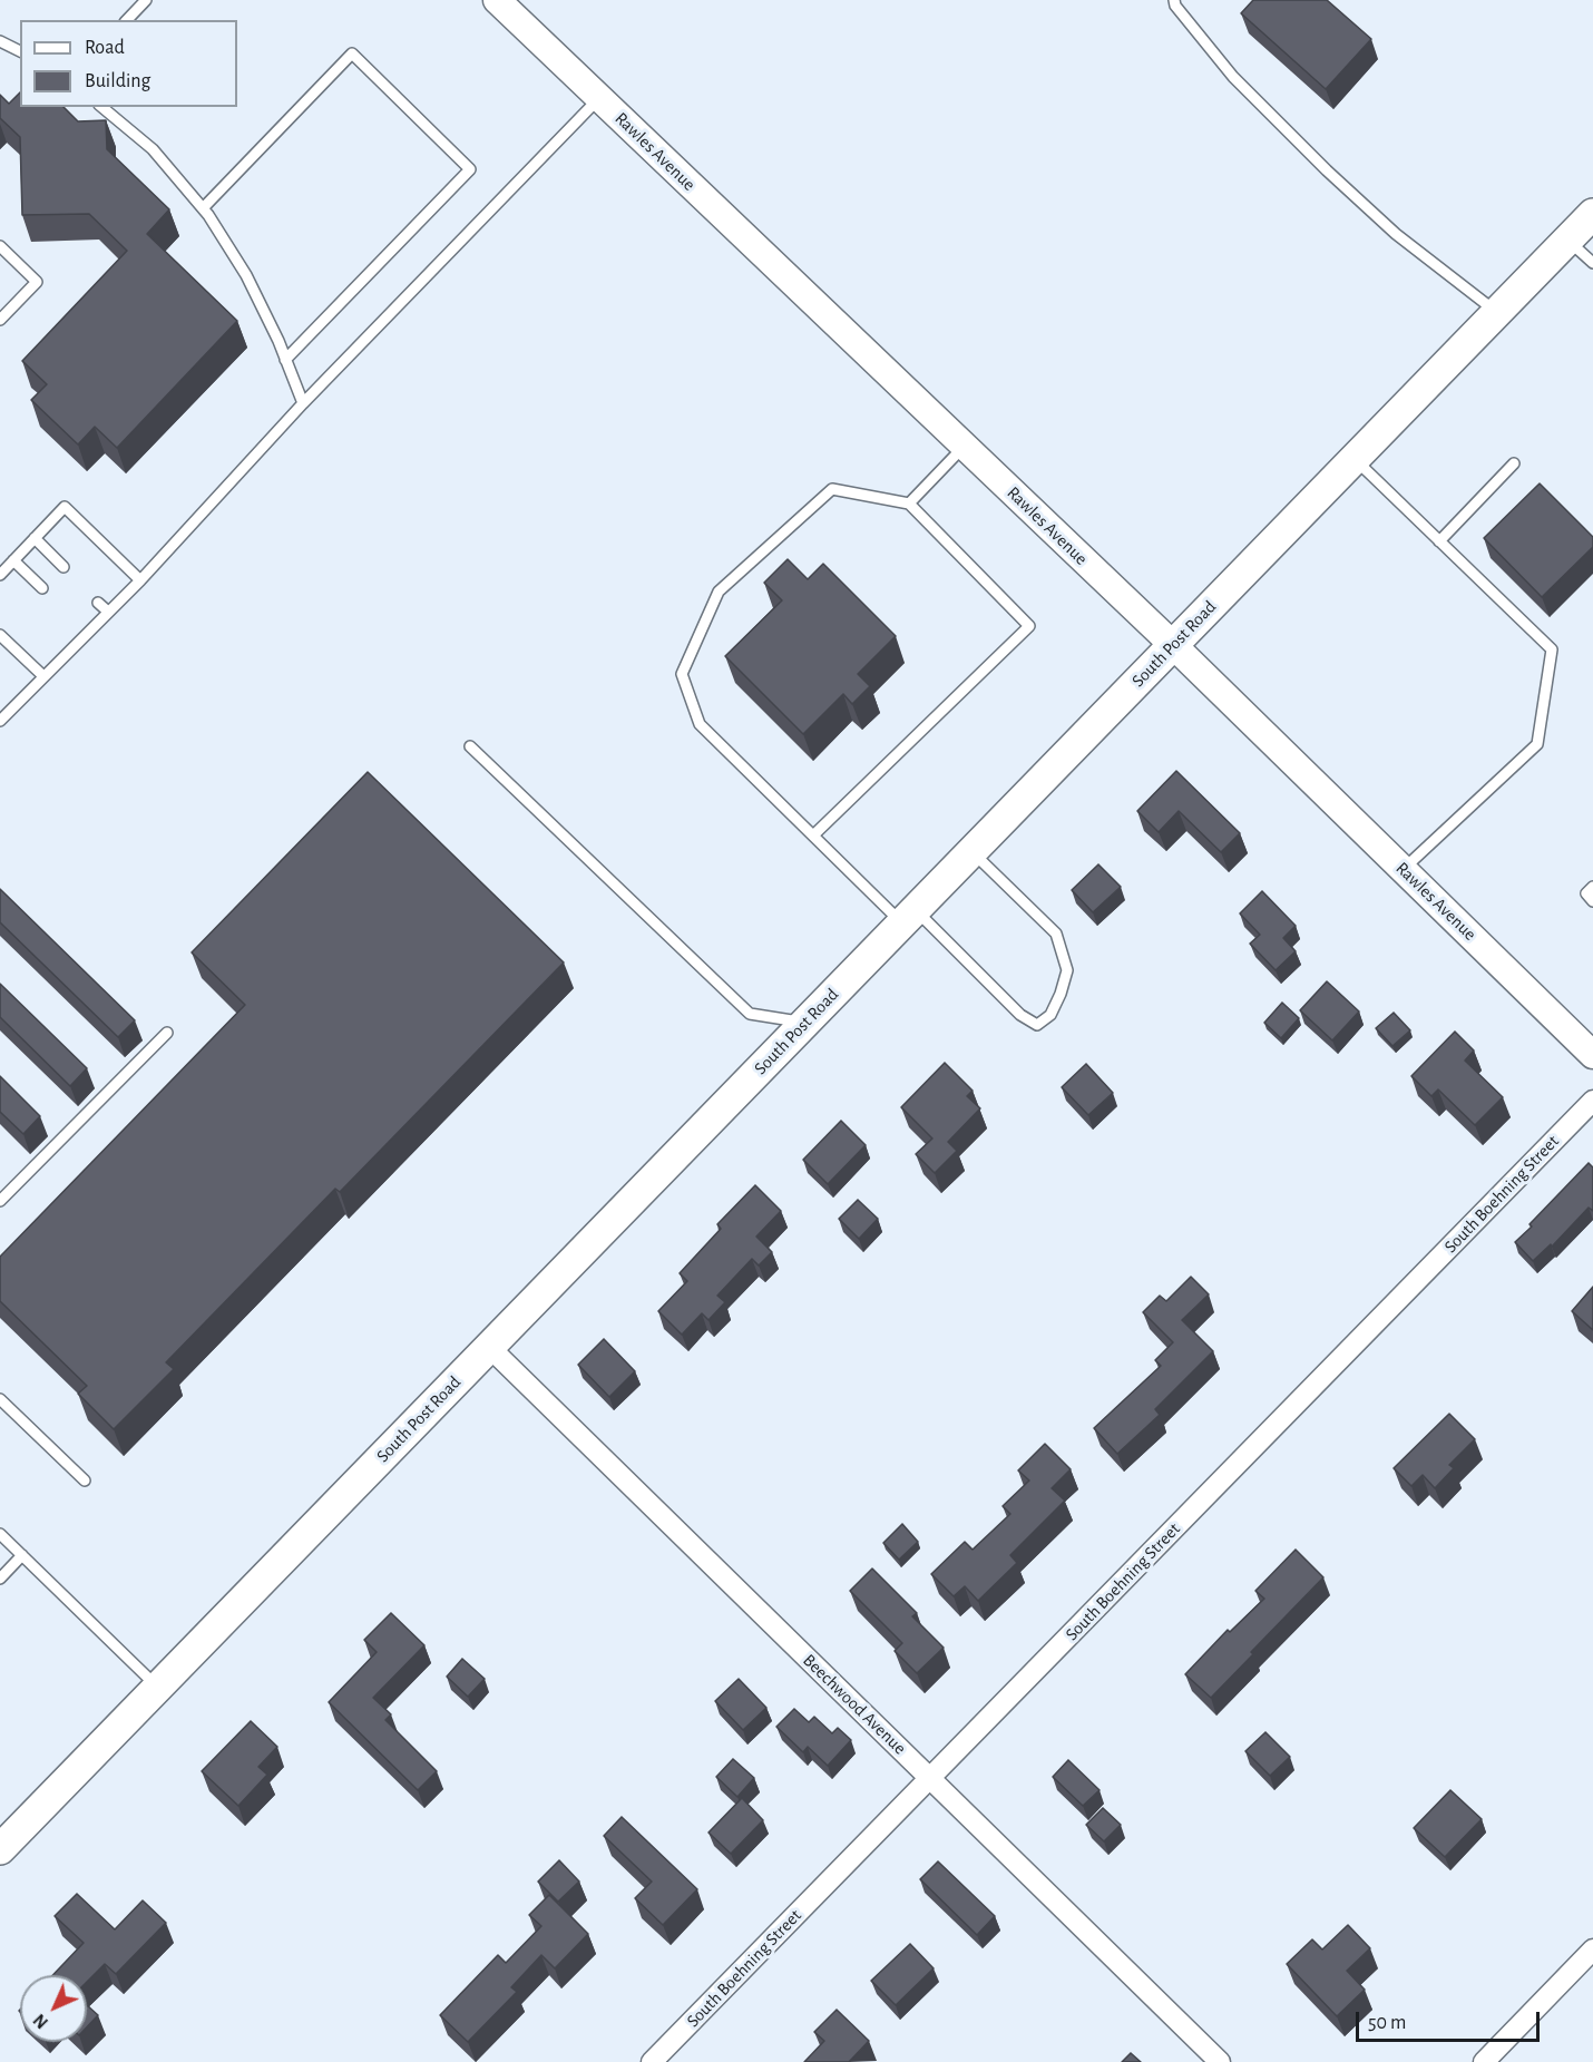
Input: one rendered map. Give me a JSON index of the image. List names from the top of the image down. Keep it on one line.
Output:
{"streets":{"main road":["South Post Road"],"street":["Rawles Avenue","South Boehning Street","Beechwood Avenue"]},"crossings":[["Rawles Avenue","South Post Road"],["South Post Road","Beechwood Avenue"],["South Boehning Street","Beechwood Avenue"]],"legend":["Road","Building"],"scale_bar":"50 m","north":"bottom left"}
